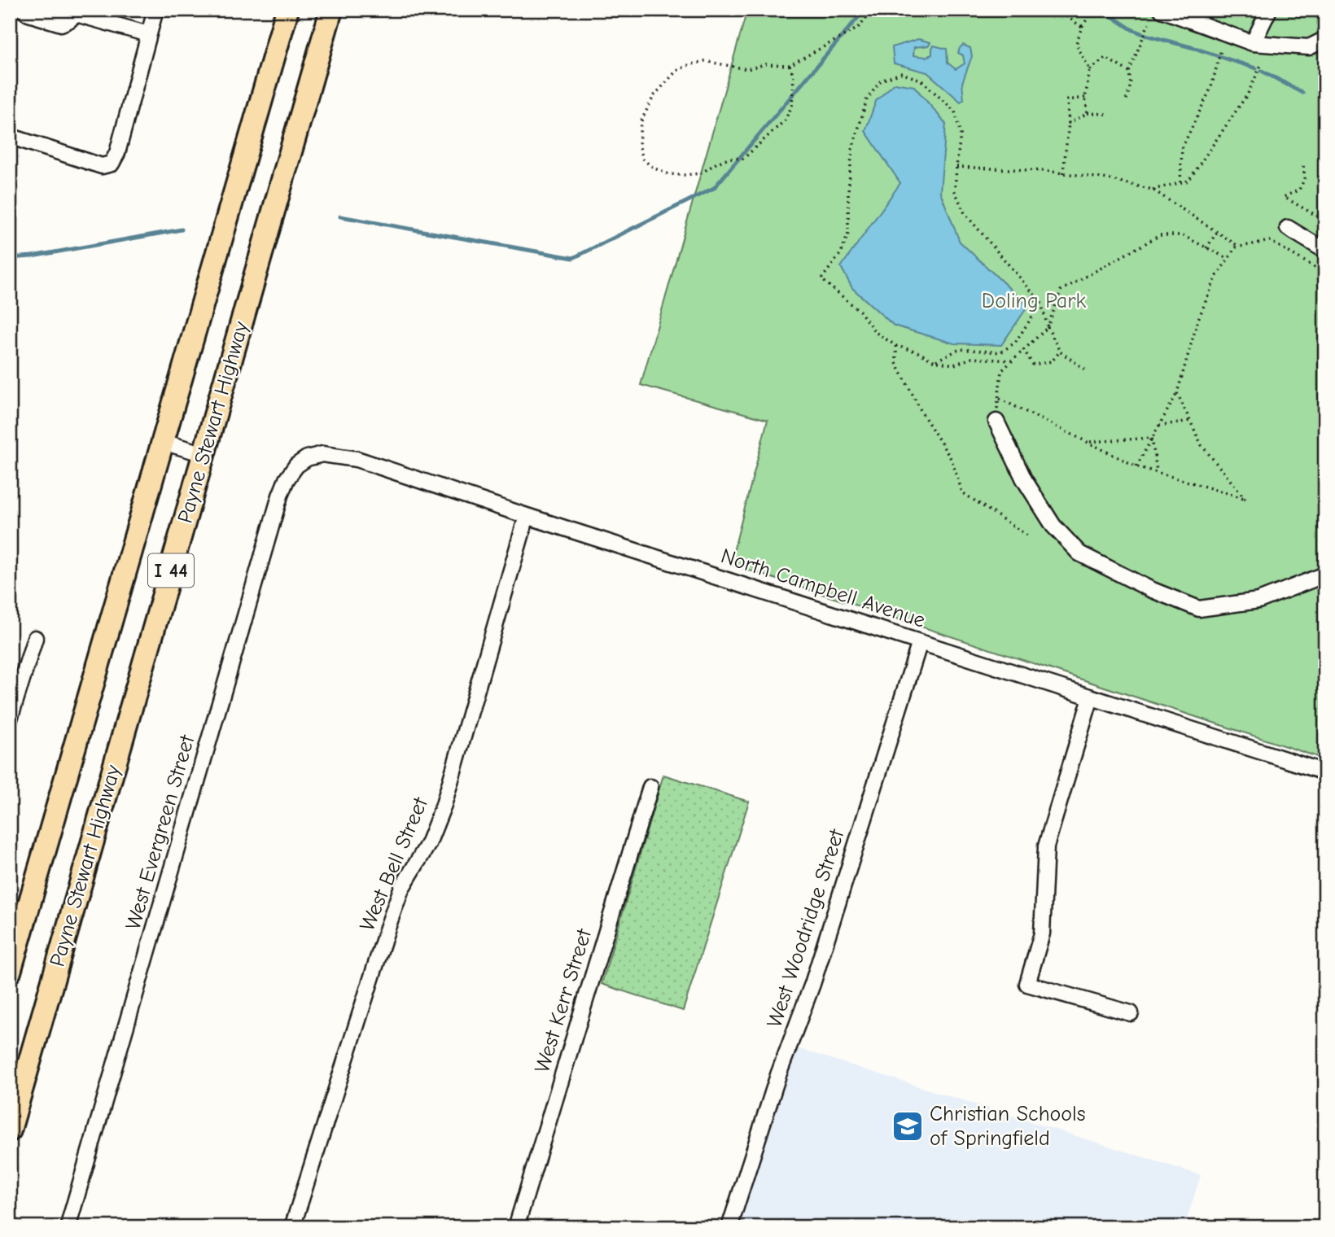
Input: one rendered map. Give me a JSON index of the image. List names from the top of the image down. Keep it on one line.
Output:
{"streets":{"highway":["Payne Stewart Highway","I 44"],"street":["North Campbell Avenue","West Evergreen Street","West Bell Street","West Woodridge Street","West Kerr Street"]},"crossings":[["North Campbell Avenue","West Evergreen Street"],["North Campbell Avenue","West Bell Street"],["North Campbell Avenue","West Woodridge Street"]],"parks":["Doling Park"],"places":{"school or university":["Christian Schools of Springfield"]}}
